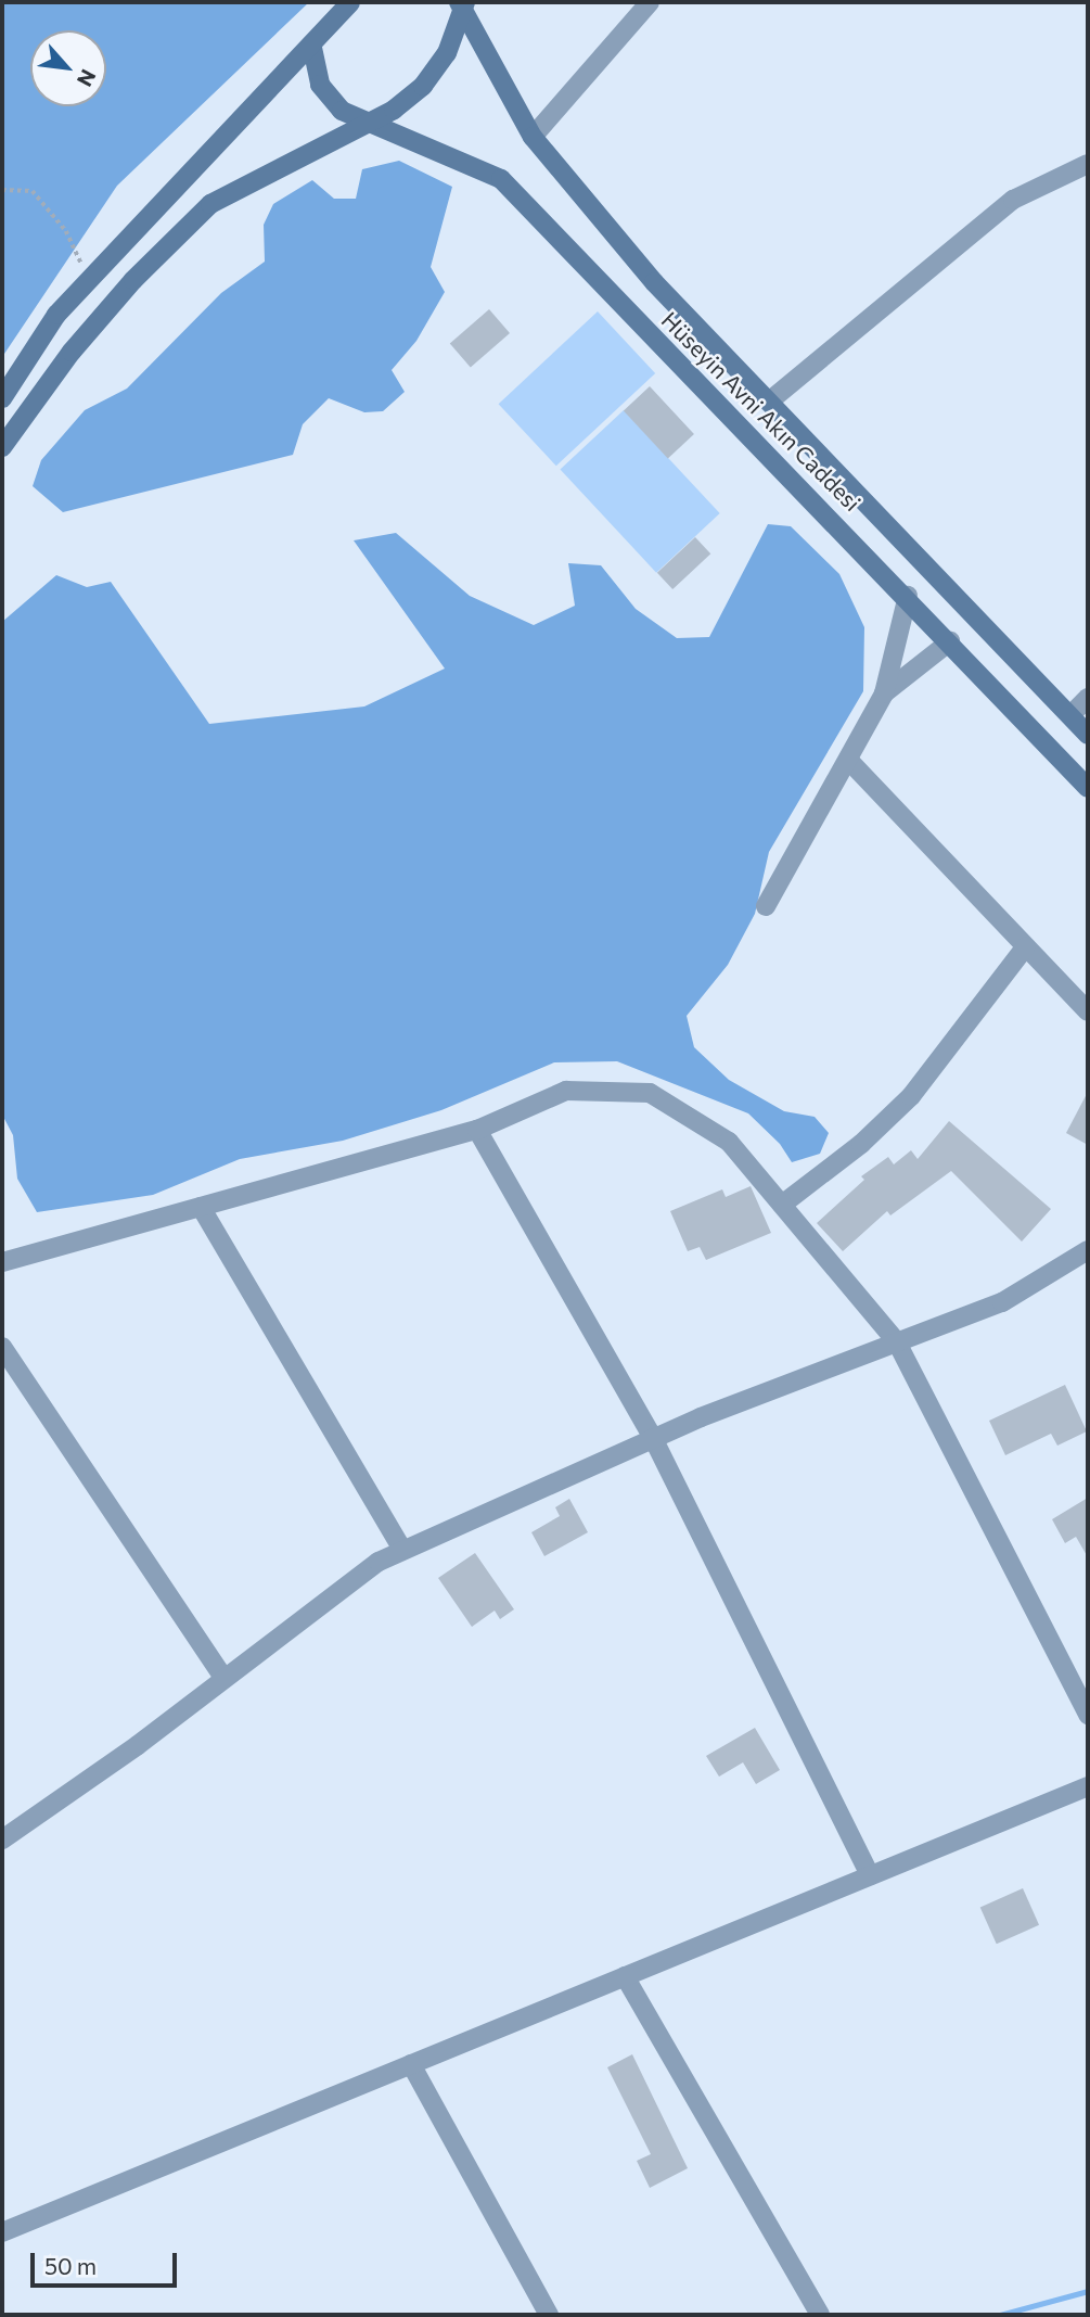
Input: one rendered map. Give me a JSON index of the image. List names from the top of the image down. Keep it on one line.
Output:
{"streets":{"main road":["Hüseyin Avni Akın Caddesi"]},"scale_bar":"50 m","north":"bottom right"}
